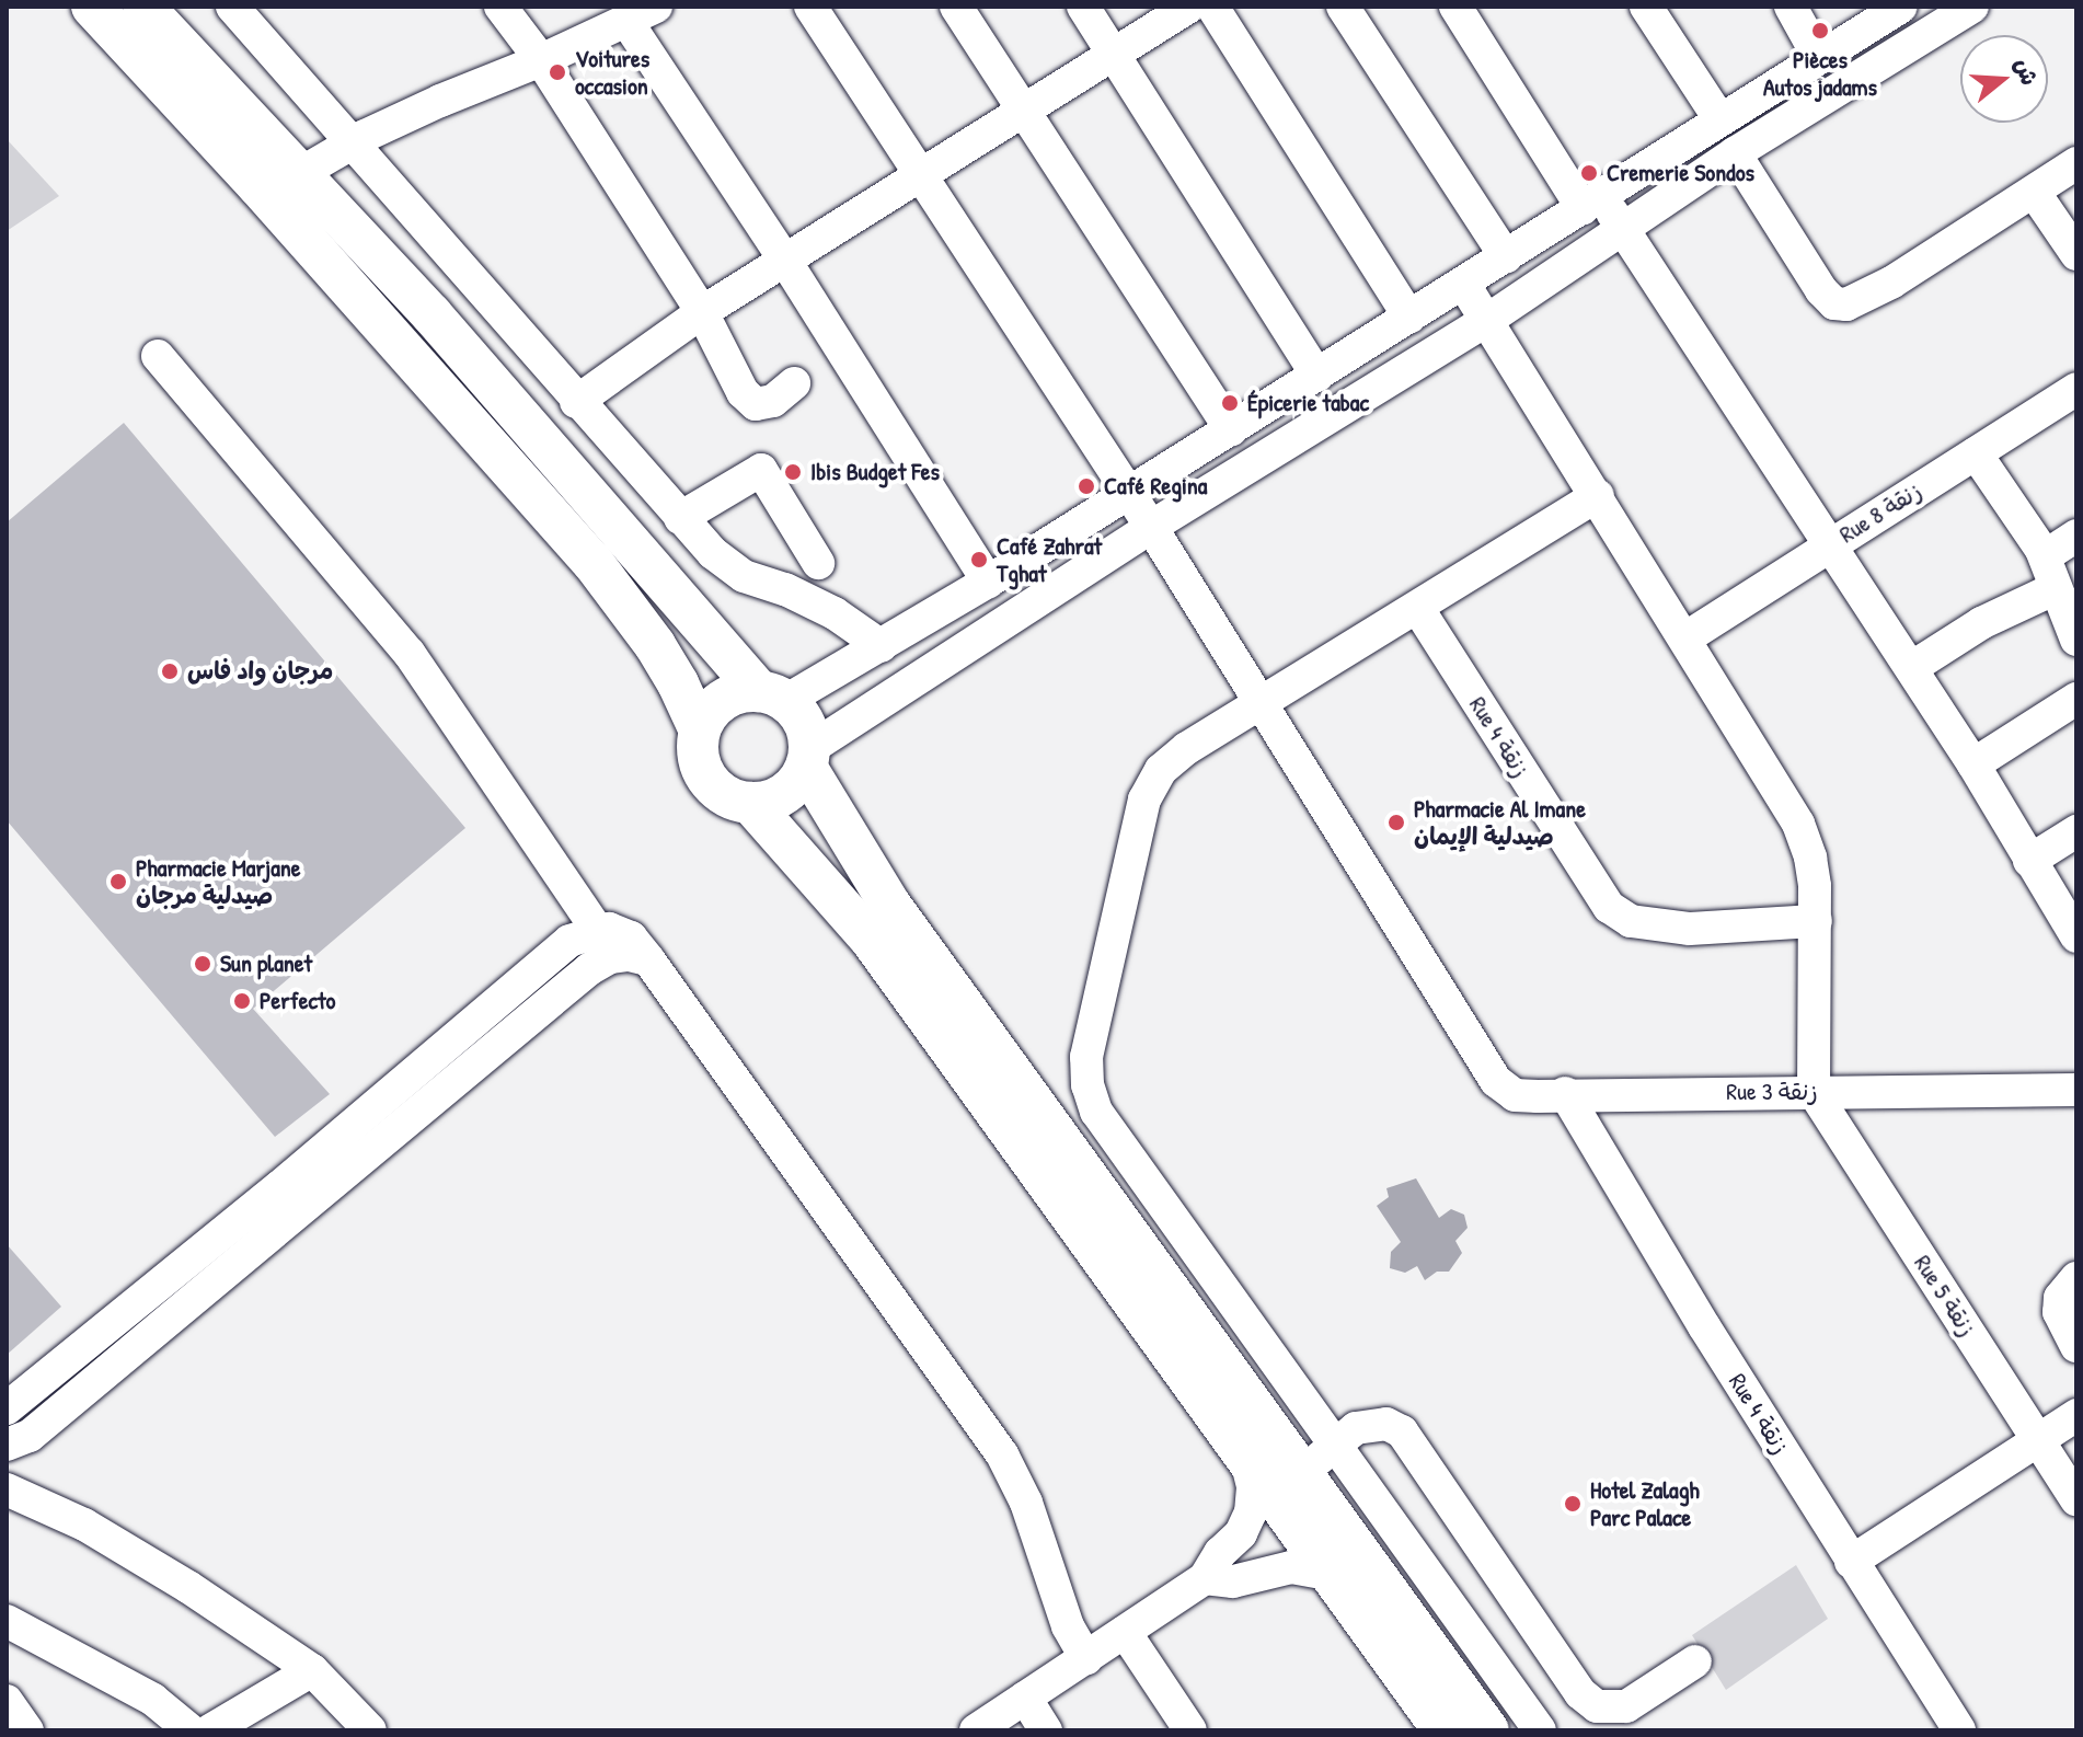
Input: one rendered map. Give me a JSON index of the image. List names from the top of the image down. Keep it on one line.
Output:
{"streets":{"street":["Rue 8 زنقة","Rue 4 زنقة","Rue 3 زنقة","Rue 5 زنقة"]},"crossings":[["Rue 4 زنقة","Rue 3 زنقة"],["Rue 3 زنقة","Rue 5 زنقة"]],"places":["Pièces Autos jadams","Voitures occasion","Cremerie Sondos","Épicerie tabac","Ibis Budget Fes","Café Regina","Café Zahrat Tghat","مرجان واد فاس","Pharmacie Al Imane صيدلية الإيمان","Pharmacie Marjane صيدلية مرجان","Sun planet","Perfecto","Hotel Zalagh Parc Palace"],"north":"right"}
